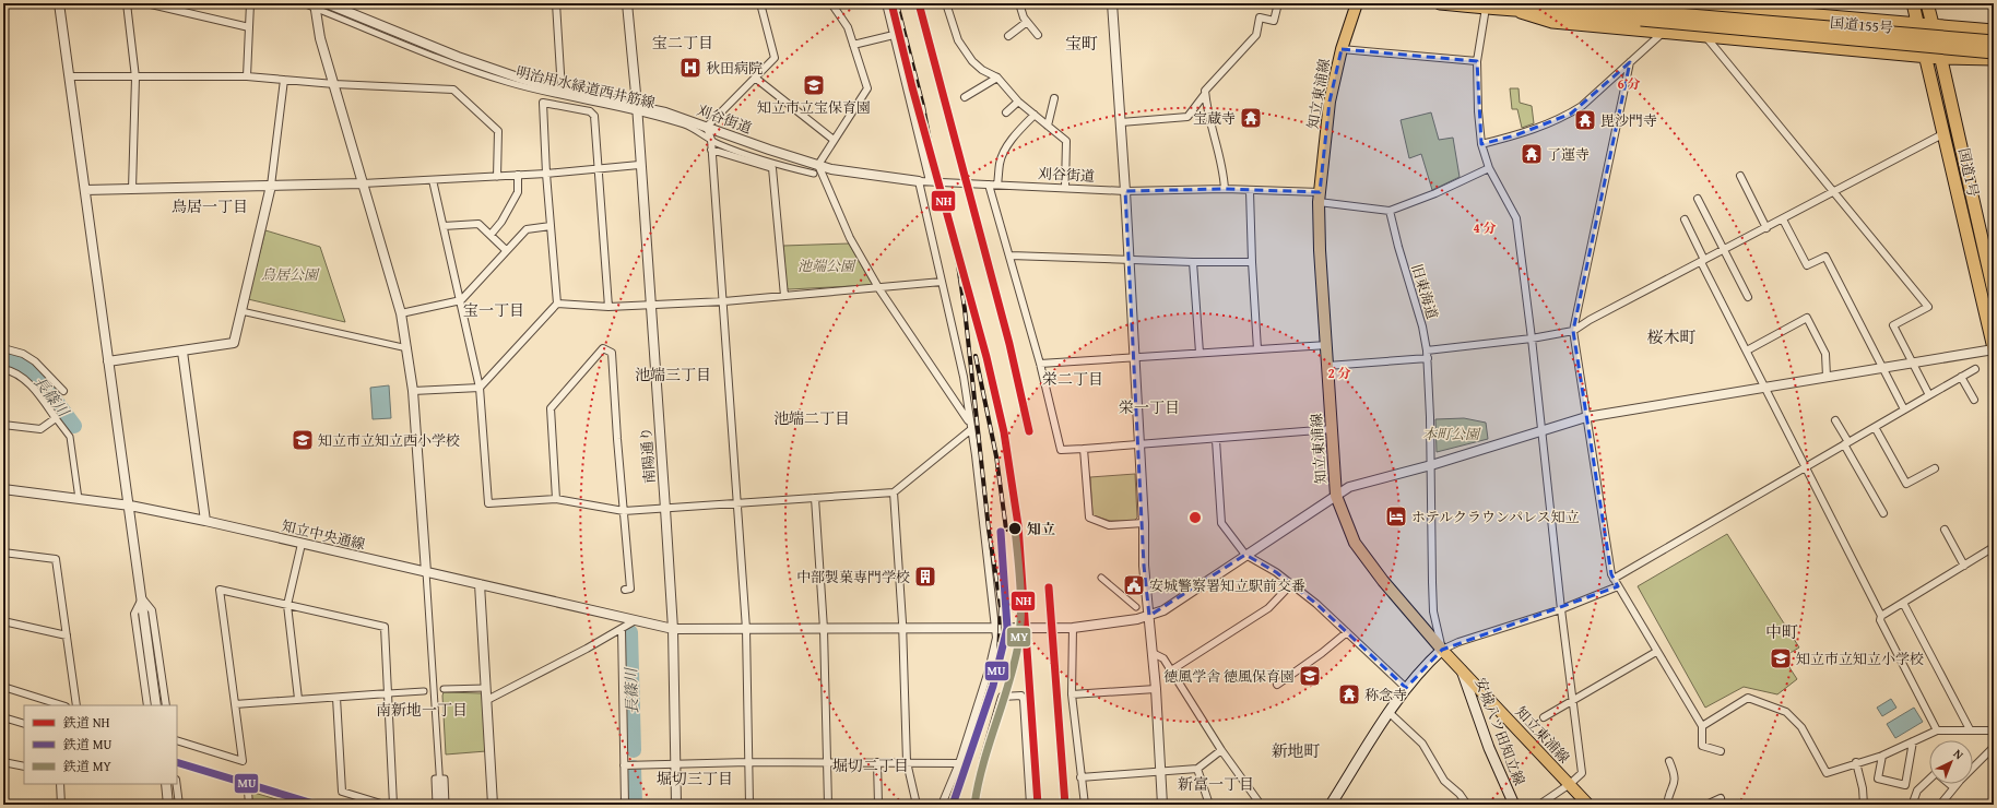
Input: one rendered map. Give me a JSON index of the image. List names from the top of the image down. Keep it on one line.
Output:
{"streets":{"highway":["国道155号","国道1号"],"main road":["知立東浦線","安城八ツ田知立線"],"street":["明治用水緑道西井筋線","刈谷街道","旧東海道","南陽通り","知立中央通線"]},"crossings":[["明治用水緑道西井筋線","刈谷街道"],["明治用水緑道西井筋線","南陽通り"],["知立東浦線","刈谷街道"],["知立東浦線","旧東海道"],["知立東浦線","知立中央通線"],["知立東浦線","安城八ツ田知立線"],["刈谷街道","旧東海道"],["刈谷街道","南陽通り"],["国道1号","知立中央通線"],["旧東海道","知立中央通線"],["南陽通り","知立中央通線"]],"districts":["宝二丁目","宝町","鳥居一丁目","宝一丁目","桜木町","池端三丁目","栄二丁目","栄一丁目","池端二丁目","中町","南新地一丁目","新地町","堀切二丁目","堀切三丁目","新富一丁目"],"water":["長篠川"],"parks":["池端公園","鳥居公園","本町公園"],"places":{"hospital":["秋田病院"],"school or university":["知立市立宝保育園","知立市立知立西小学校","知立市立知立小学校","徳風学舎 徳風保育園"],"temple":["宝蔵寺","毘沙門寺","了運寺","称念寺"],"hotel":["ホテルクラウンパレス知立"],"other":["知立"],"building":["中部製菓専門学校"],"public building":["安城警察署知立駅前交番"]},"lines":["rail line NH","rail line MY","rail line MU"],"legend":["鉄道 NH","鉄道 MU","鉄道 MY"],"north":"top right","rings":["6 分","4 分","2 分"]}
